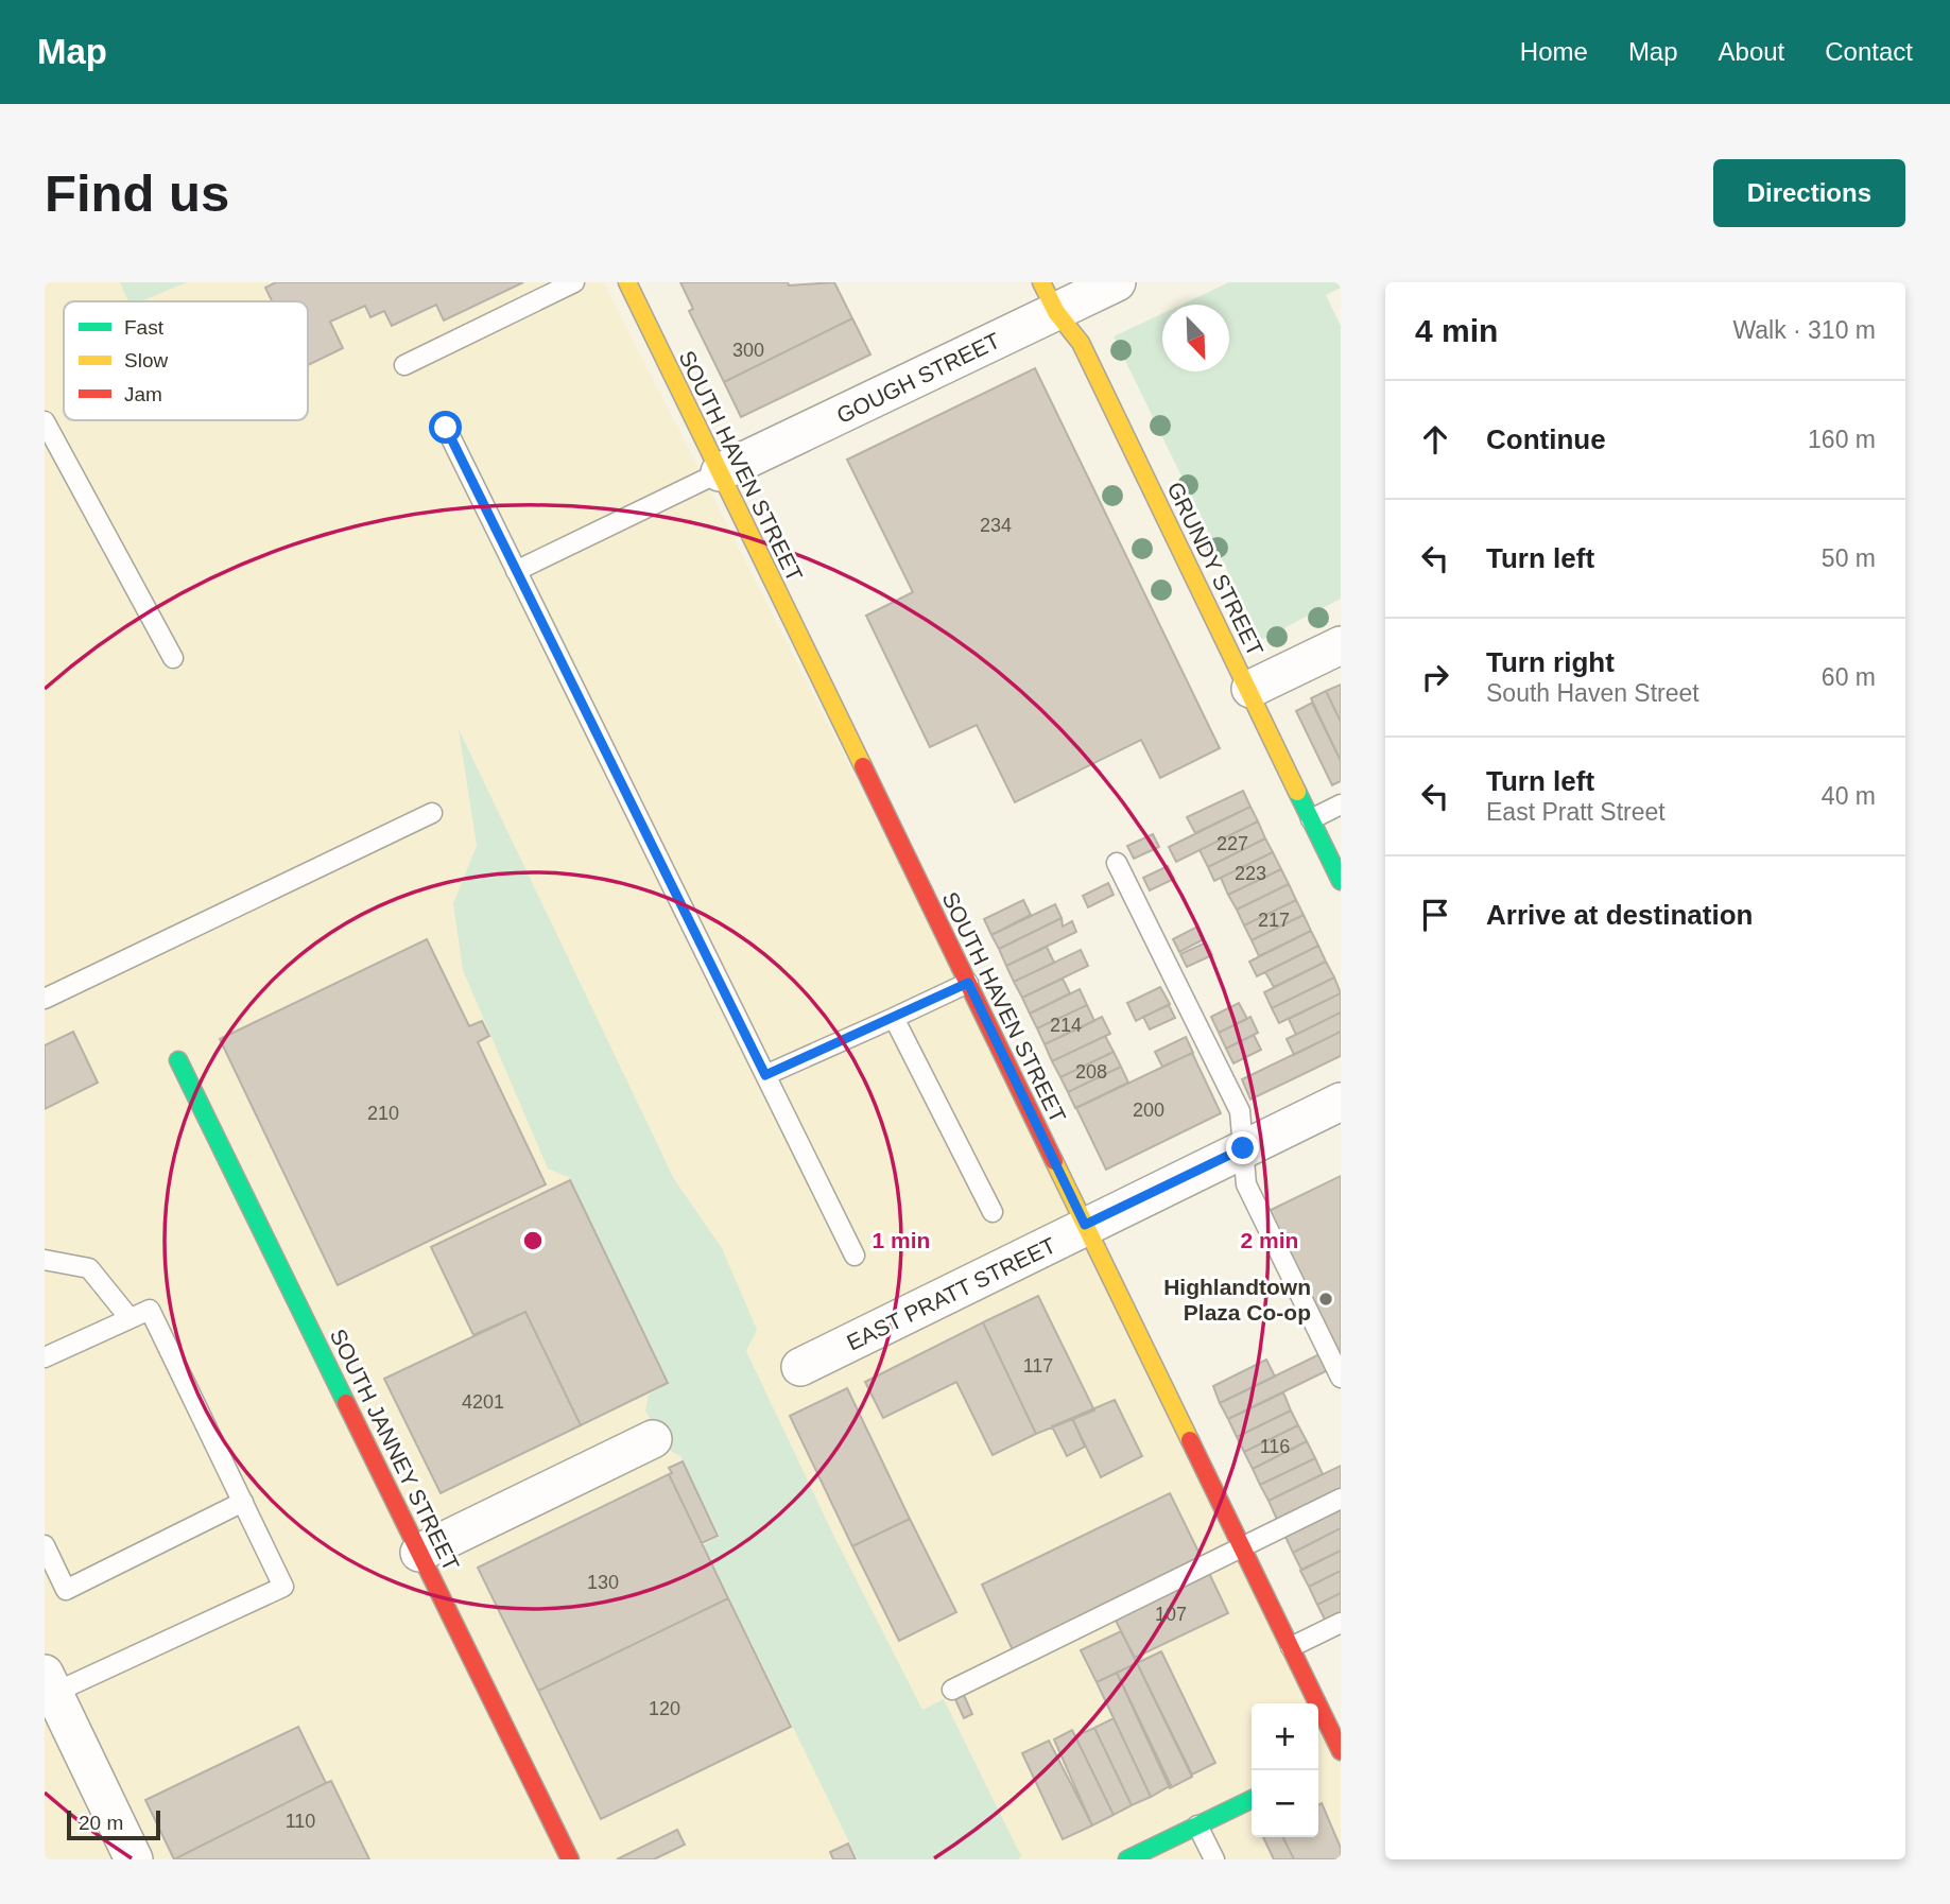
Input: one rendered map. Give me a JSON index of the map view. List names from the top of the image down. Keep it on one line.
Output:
{"streets":{"main road":["SOUTH HAVEN STREET","GRUNDY STREET","SOUTH JANNEY STREET"],"street":["GOUGH STREET","EAST PRATT STREET"]},"crossings":[["GOUGH STREET","SOUTH HAVEN STREET"],["GOUGH STREET","GRUNDY STREET"],["SOUTH HAVEN STREET","EAST PRATT STREET"]],"places":["Highlandtown Plaza Co-op"],"house_numbers":["300","234","227","223","217","214","208","200","210","117","4201","116","130","107","120","110"],"legend":["Fast","Slow","Jam"],"scale_bar":"20 m","north":"bottom right","page":{"header":"Map","nav":["Home","Map","About","Contact"],"buttons":"Directions","title":"Find us","heading":["4 min","Walk · 310 m"],"list":[["Continue","160 m"],["Turn left","50 m"],["Turn right","South Haven Street","60 m"],["Turn left","East Pratt Street","40 m"],"Arrive at destination"],"map_buttons":["+","−"],"scale":"20 m"},"rings":["1 min","2 min"]}
